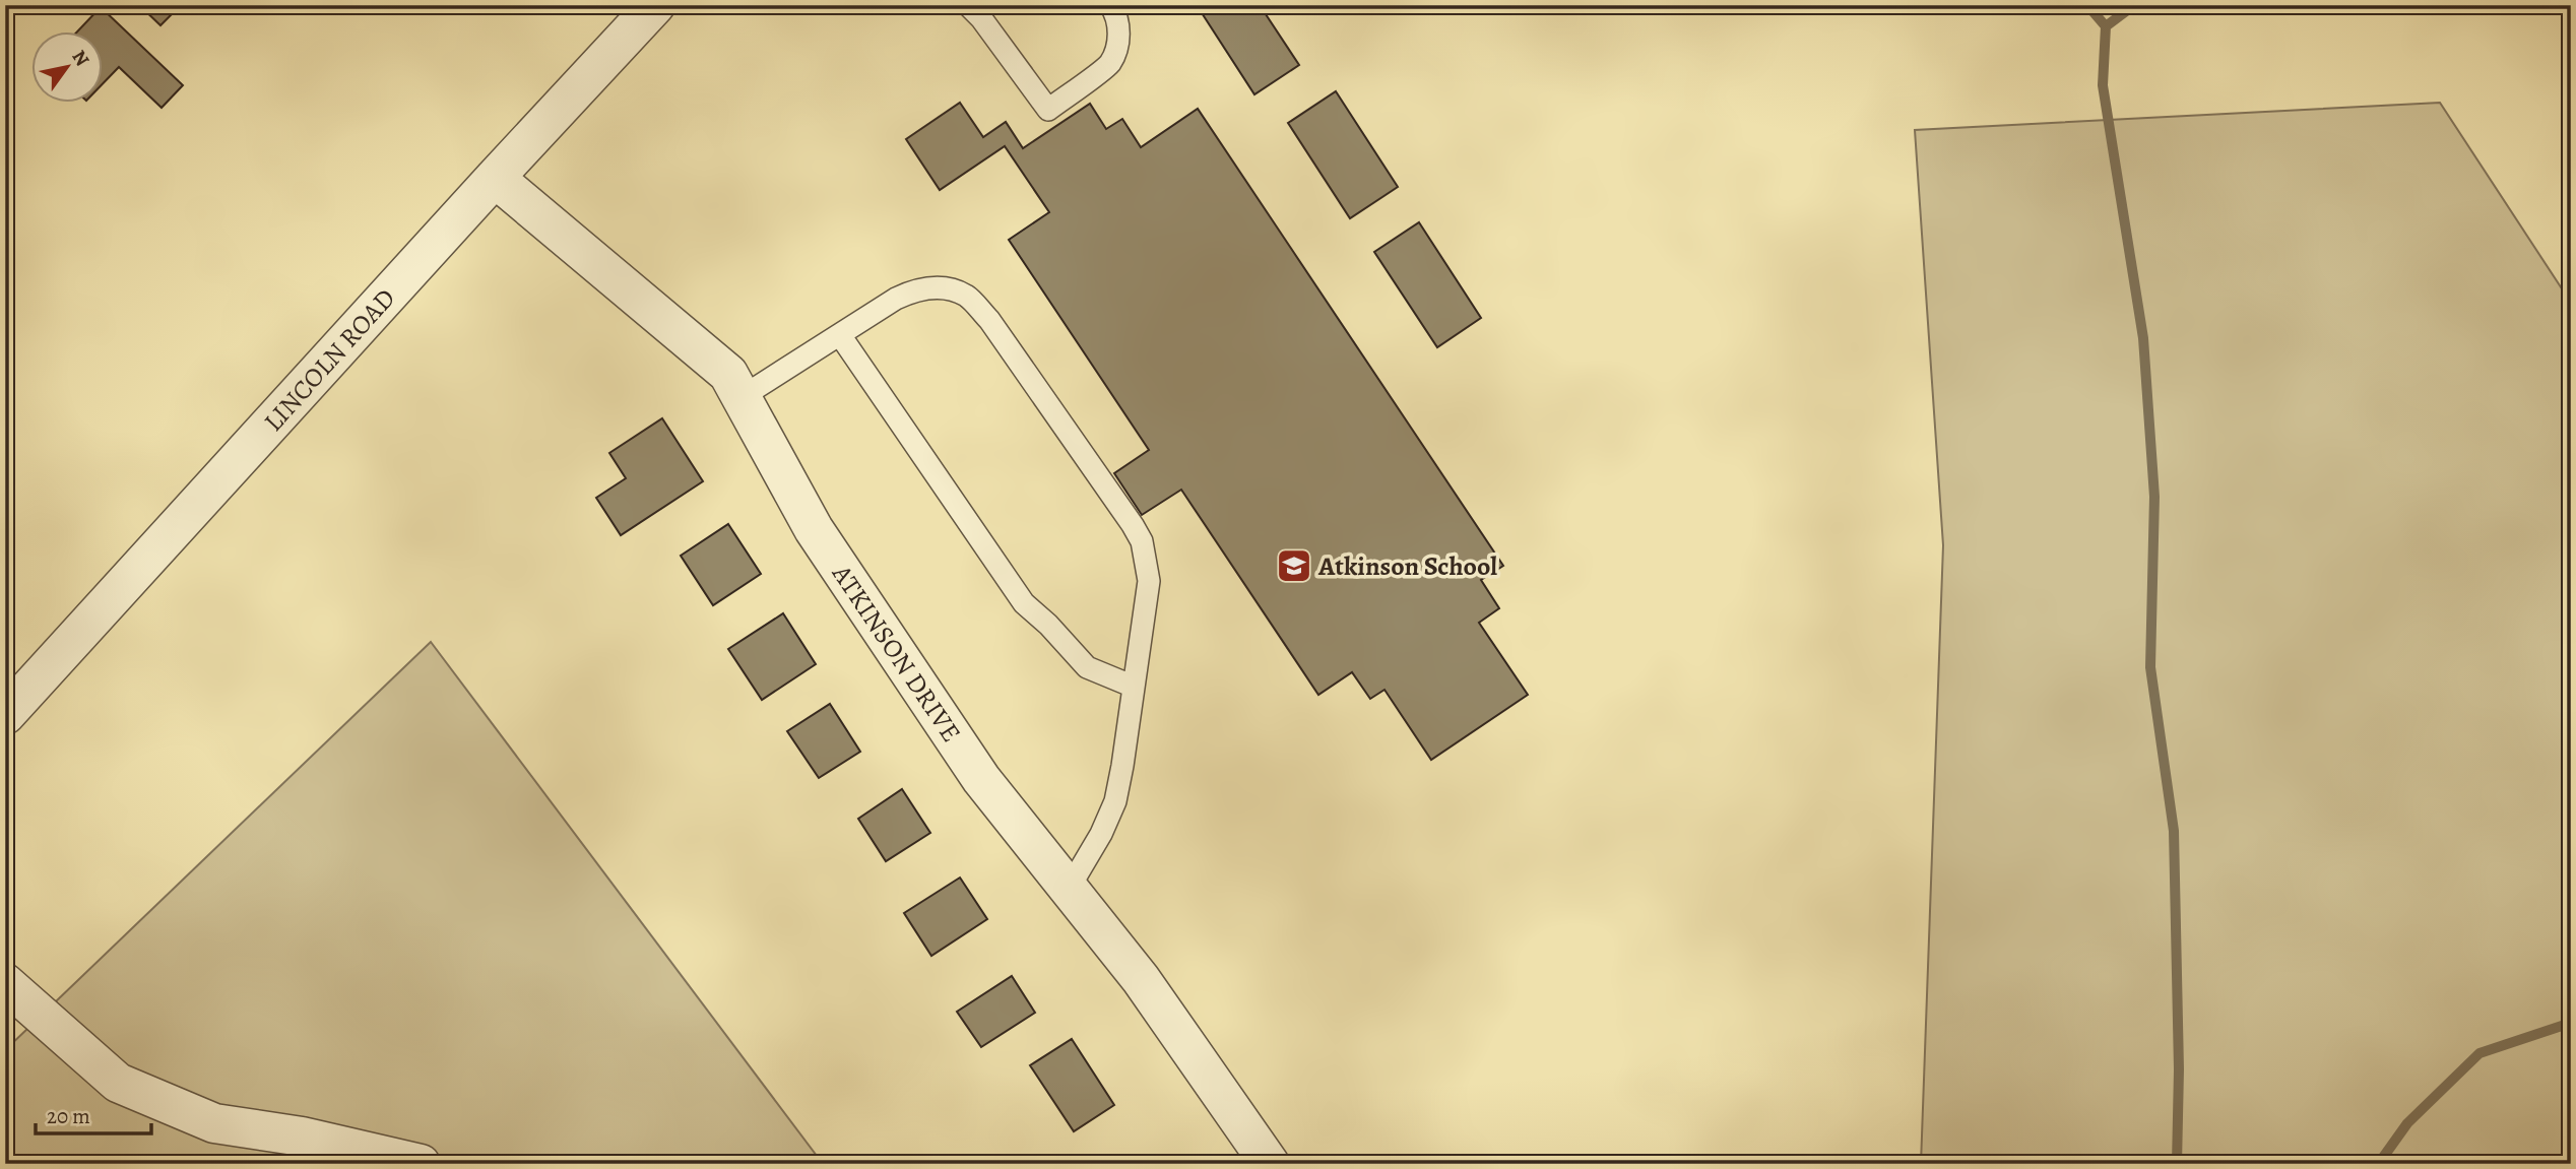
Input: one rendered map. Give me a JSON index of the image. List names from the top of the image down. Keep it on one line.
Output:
{"streets":{"street":["LINCOLN ROAD","ATKINSON DRIVE"]},"crossings":[["LINCOLN ROAD","ATKINSON DRIVE"]],"places":{"school or university":["Atkinson School"]},"scale_bar":"20 m","north":"top right"}
